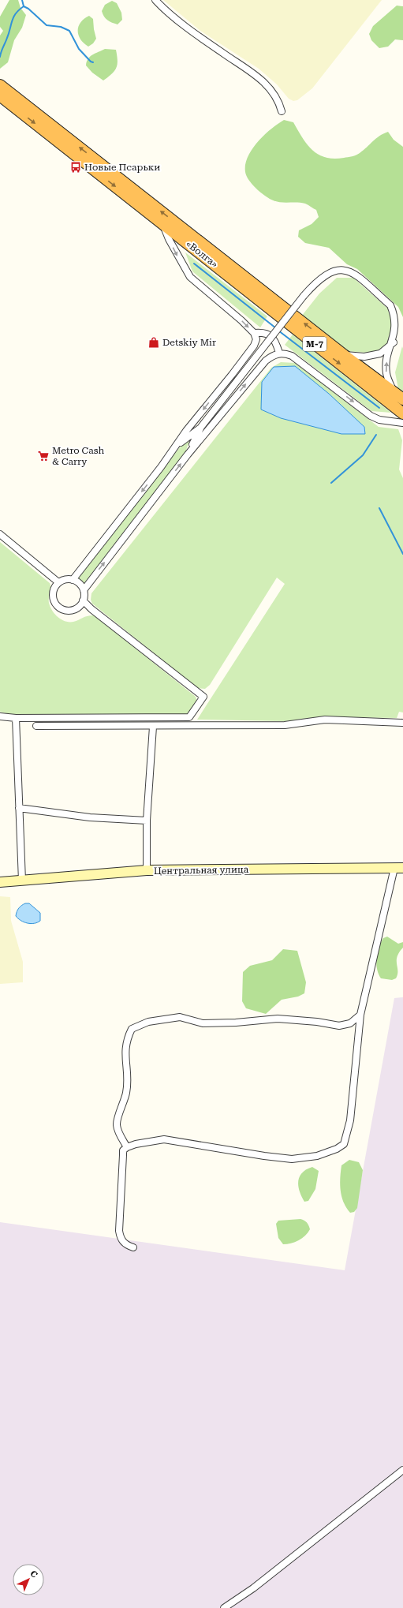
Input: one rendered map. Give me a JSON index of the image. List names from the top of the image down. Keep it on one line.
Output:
{"streets":{"highway":["«Волга»","М-7"],"main road":["Центральная улица"]},"places":{"bus stop":["Новые Псарьки"],"shop":["Detskiy Mir"],"supermarket":["Metro Cash & Carry"]},"north":"top right"}
